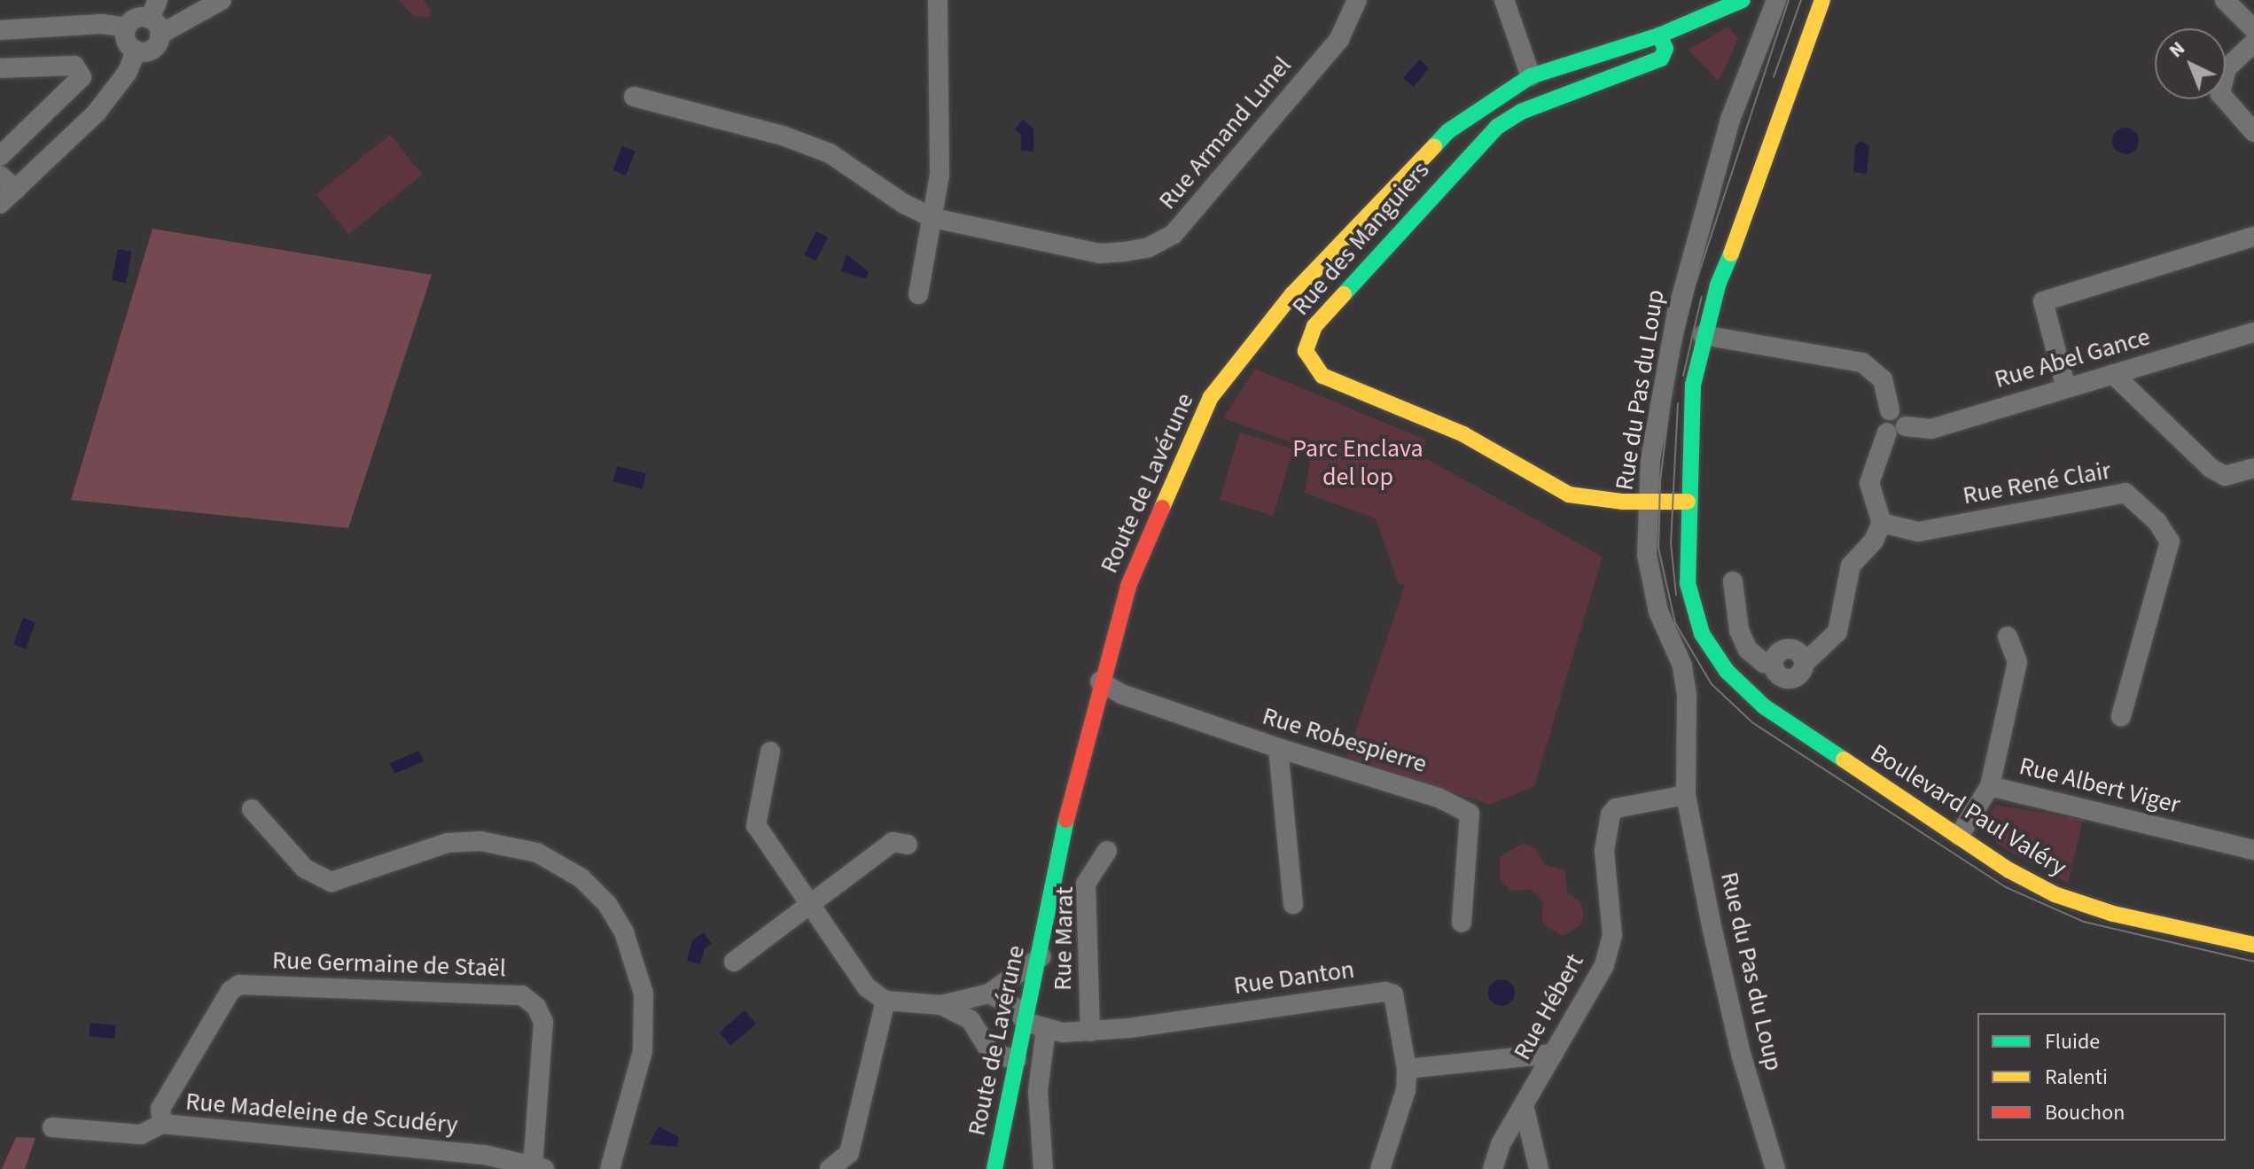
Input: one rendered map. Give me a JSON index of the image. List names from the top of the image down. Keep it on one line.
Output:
{"streets":{"street":["Rue Armand Lunel","Rue des Manguiers","Rue Abel Gance","Rue du Pas du Loup","Route de Lavérune","Rue René Clair","Rue Robespierre","Rue Albert Viger","Boulevard Paul Valéry","Rue Marat","Rue Germaine de Staël","Rue Danton","Rue Hébert","Rue Madeleine de Scudéry"]},"crossings":[["Rue des Manguiers","Rue du Pas du Loup"],["Rue des Manguiers","Route de Lavérune"],["Rue du Pas du Loup","Boulevard Paul Valéry"],["Rue du Pas du Loup","Rue Hébert"],["Route de Lavérune","Rue Robespierre"],["Route de Lavérune","Rue Danton"],["Rue Albert Viger","Boulevard Paul Valéry"],["Rue Marat","Rue Danton"],["Rue Germaine de Staël","Rue Madeleine de Scudéry"]],"parks":["Parc Enclava del lop"],"legend":["Fluide","Ralenti","Bouchon"],"north":"top left"}
